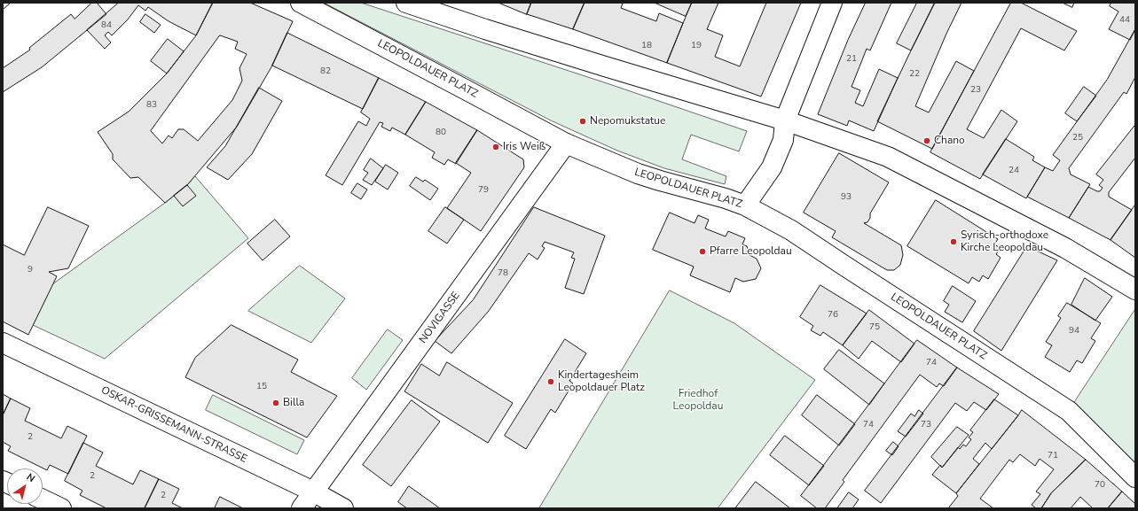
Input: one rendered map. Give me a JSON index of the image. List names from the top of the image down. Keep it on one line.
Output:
{"streets":{"street":["LEOPOLDAUER PLATZ","NOVIGASSE","OSKAR-GRISSEMANN-STRASSE"]},"crossings":[["LEOPOLDAUER PLATZ","NOVIGASSE"],["NOVIGASSE","OSKAR-GRISSEMANN-STRASSE"]],"parks":["Friedhof Leopoldau"],"places":["Nepomukstatue","Chano","Iris Weiß","Syrisch-orthodoxe Kirche Leopoldau","Pfarre Leopoldau","Kindertagesheim Leopoldauer Platz","Billa"],"house_numbers":["44","84","18","19","21","82","22","23","83","80","25","24","79","93","9","78","76","75","94","74","15","74","73","2","71","2","70","2"],"north":"top right"}
